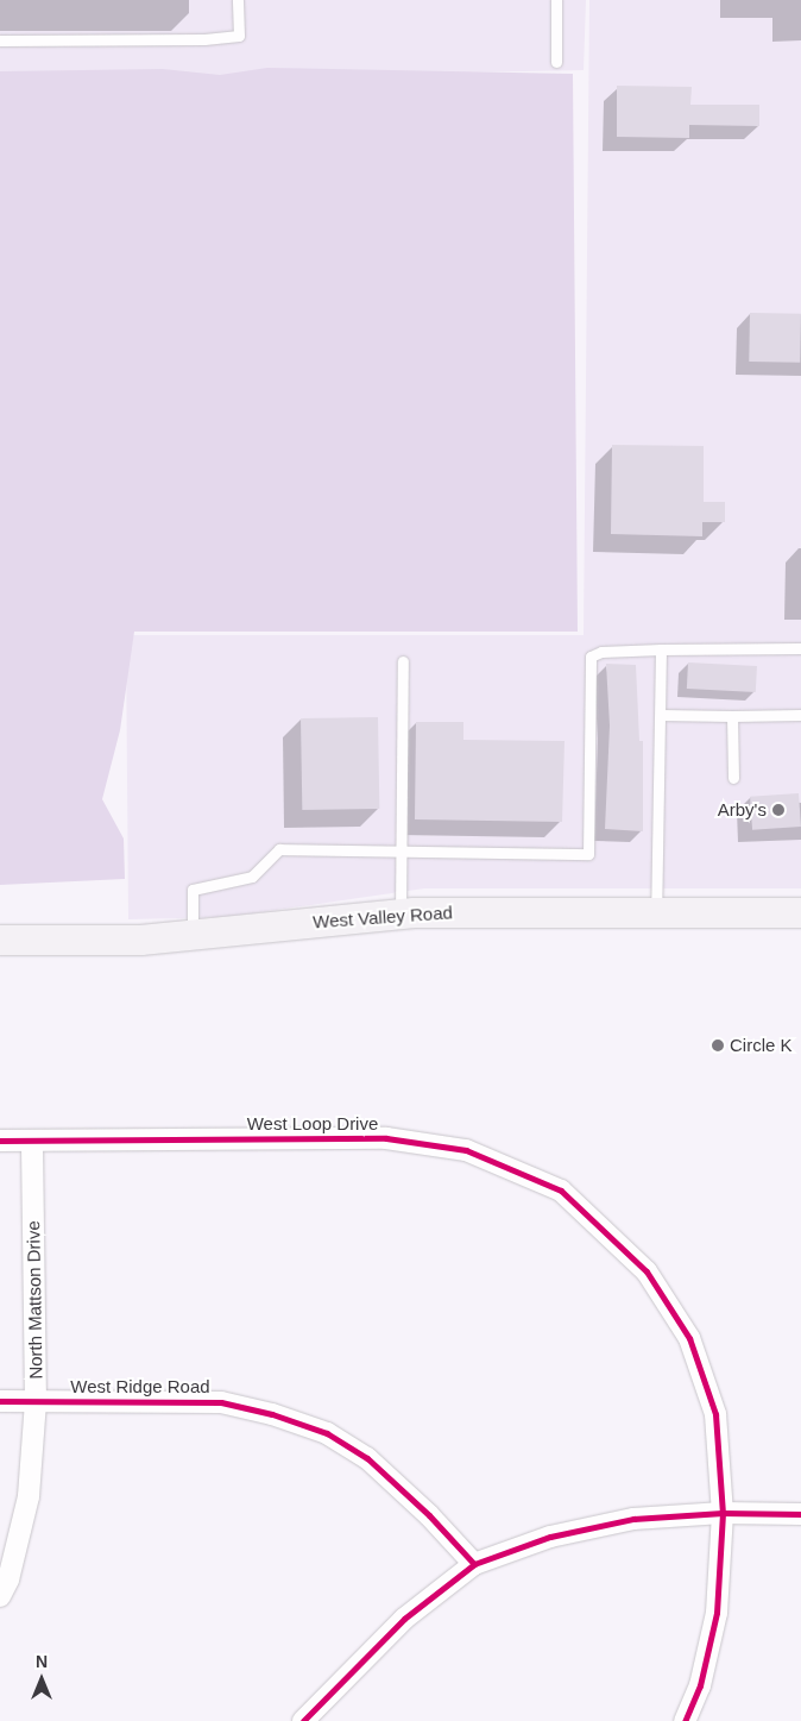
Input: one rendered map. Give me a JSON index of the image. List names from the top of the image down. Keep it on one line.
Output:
{"streets":{"main road":["West Valley Road"],"street":["West Loop Drive","North Mattson Drive","West Ridge Road"]},"crossings":[["West Loop Drive","North Mattson Drive"],["North Mattson Drive","West Ridge Road"]],"places":["Arby's","Circle K"],"north":"top"}
